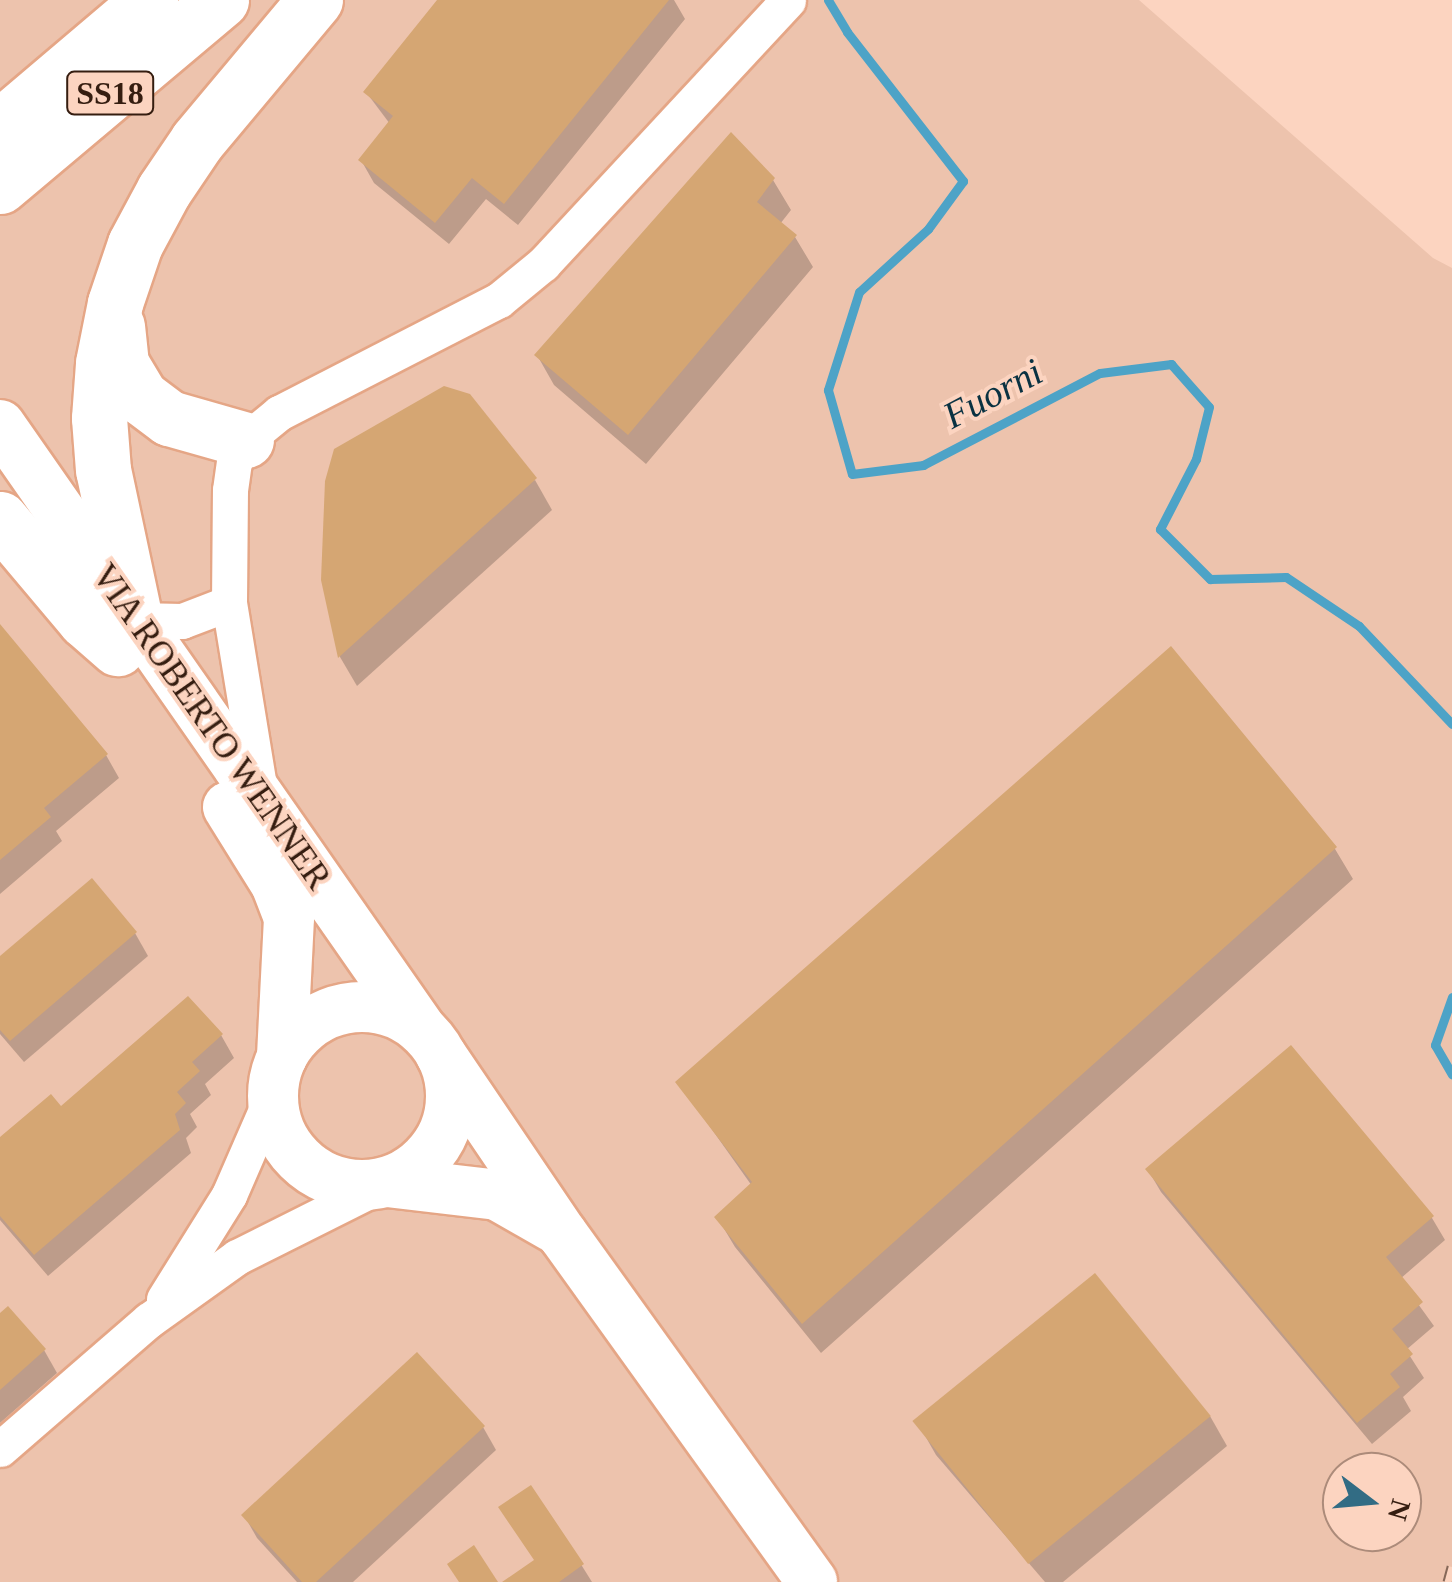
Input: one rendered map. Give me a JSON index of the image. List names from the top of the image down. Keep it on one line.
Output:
{"streets":{"highway":["SS18"],"main road":["VIA ROBERTO WENNER"]},"water":["Fuorni"],"north":"right"}
